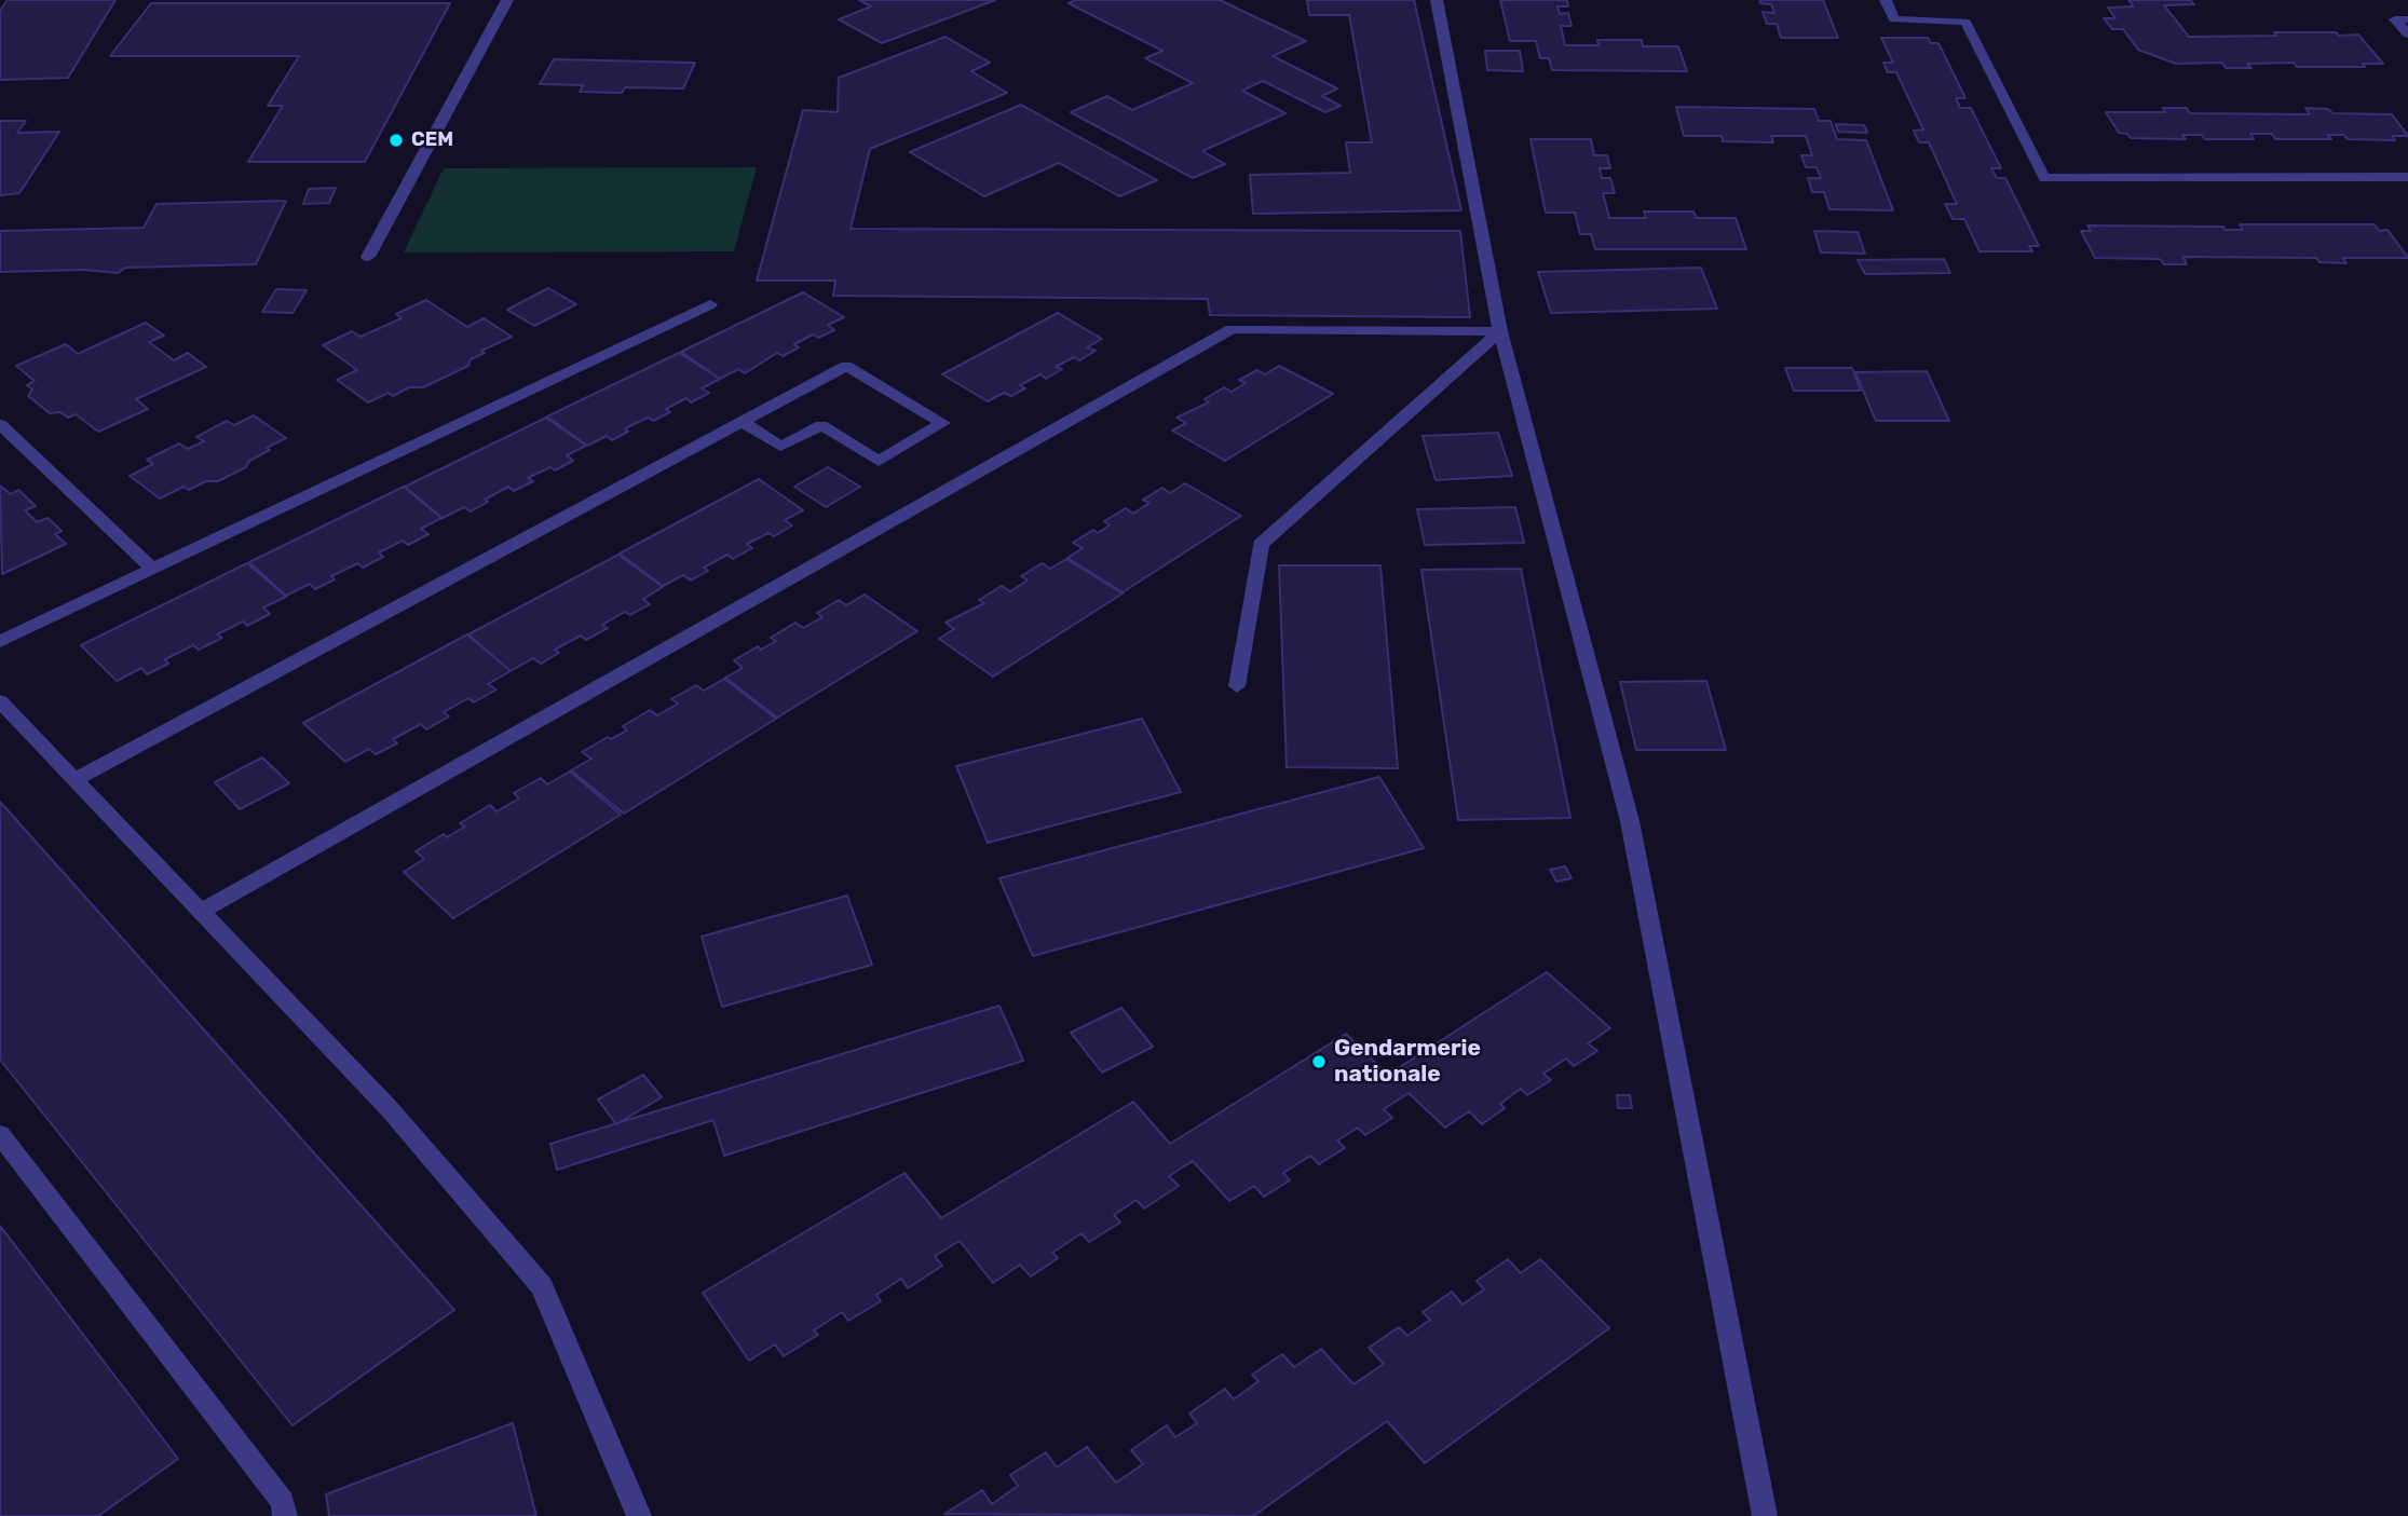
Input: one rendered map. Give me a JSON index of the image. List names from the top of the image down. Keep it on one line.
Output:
{"places":["CEM","Gendarmerie nationale"]}
